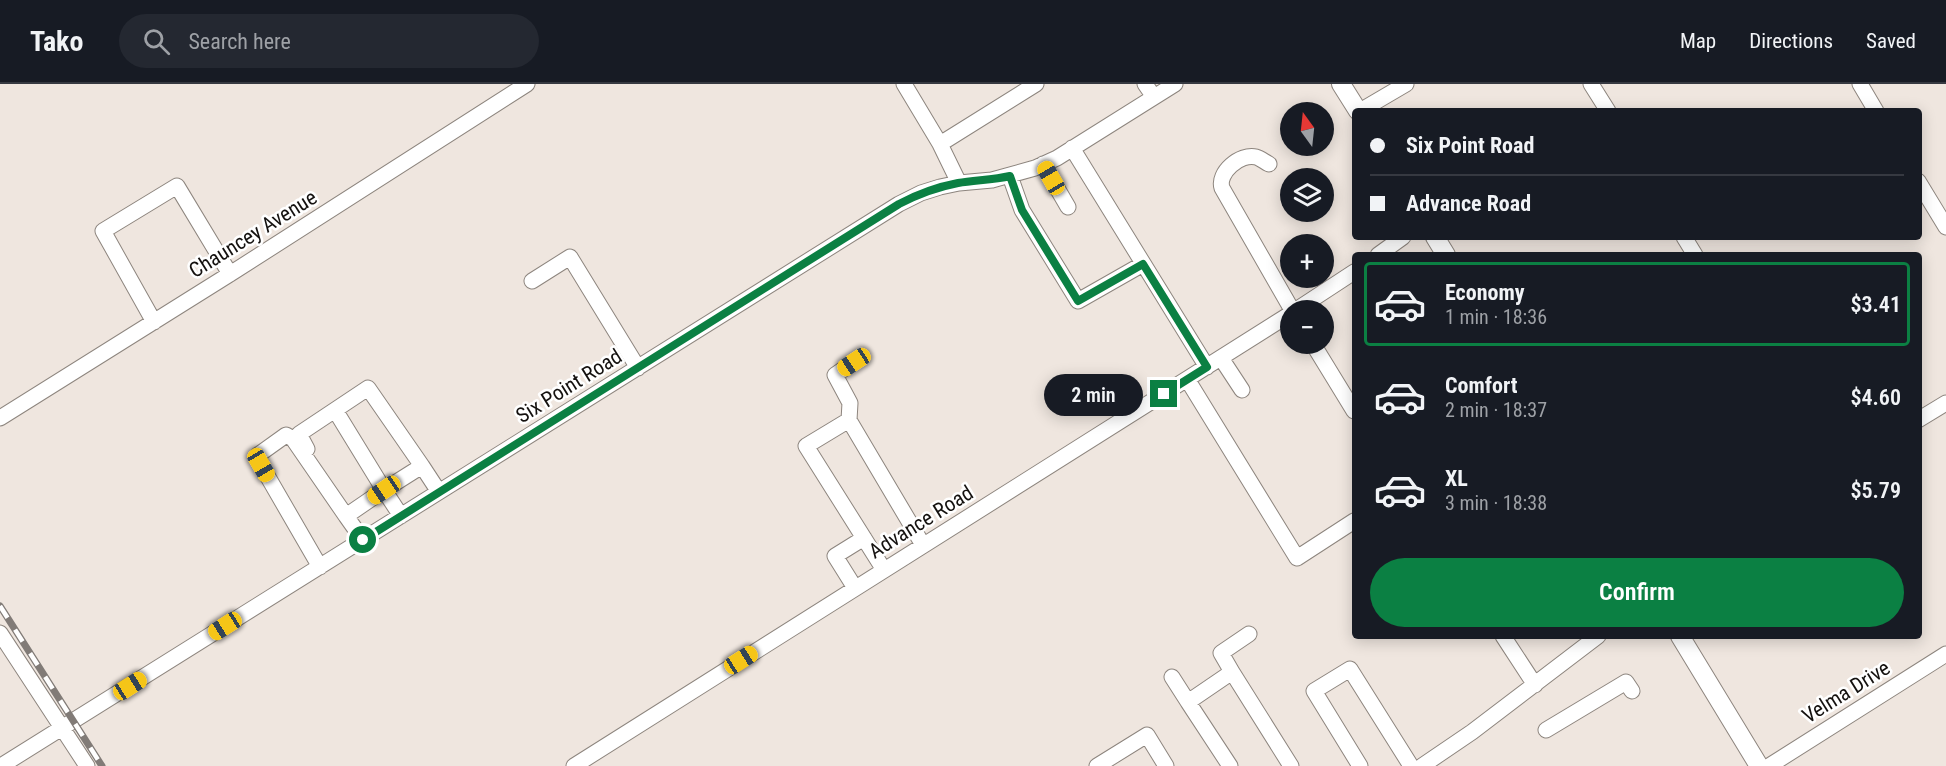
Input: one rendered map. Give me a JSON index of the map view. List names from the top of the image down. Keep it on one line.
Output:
{"streets":{"street":["Chauncey Avenue","Six Point Road","Advance Road","Velma Drive"]},"north":"top","page":{"header":"Tako","search":"Search here","nav":["Map","Directions","Saved"],"map_buttons":["+","−"],"banner":["Six Point Road","Advance Road"],"list":[{"name":"Economy","note":"1 min · 18:36","value":"$3.41"},{"name":"Comfort","note":"2 min · 18:37","value":"$4.60"},{"name":"XL","note":"3 min · 18:38","value":"$5.79"}],"bubble":"2 min","buttons":"Confirm"}}
